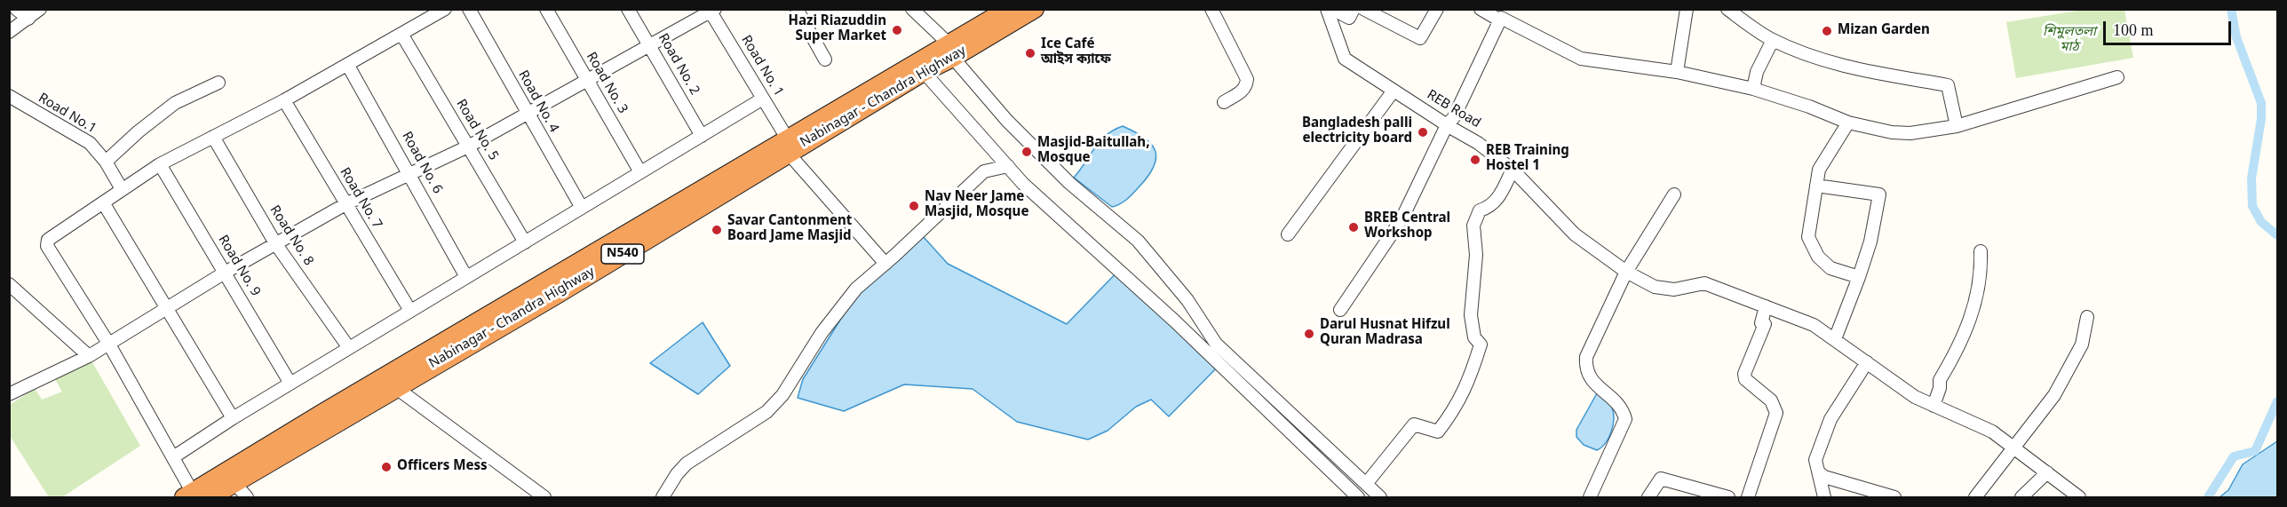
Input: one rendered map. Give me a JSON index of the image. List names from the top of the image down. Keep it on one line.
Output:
{"streets":{"highway":["Nabinagar - Chandra Highway","N540"],"street":["Road No. 2","Road No. 1","Road No. 3","Road No. 4","REB Road","Road No.1","Road No. 5","Road No. 6","Road No. 7","Road No. 8","Road No. 9"]},"crossings":[["Road No. 1","Nabinagar - Chandra Highway"]],"parks":["শিমুলতলা মাঠ"],"places":["Hazi Riazuddin Super Market","Mizan Garden","Ice Café আইস ক্যাফে","Bangladesh palli electricity board","Masjid-Baitullah, Mosque","REB Training Hostel 1","Nav Neer Jame Masjid, Mosque","BREB Central Workshop","Savar Cantonment Board Jame Masjid","Darul Husnat Hifzul Quran Madrasa","Officers Mess"],"scale_bar":"100 m"}
